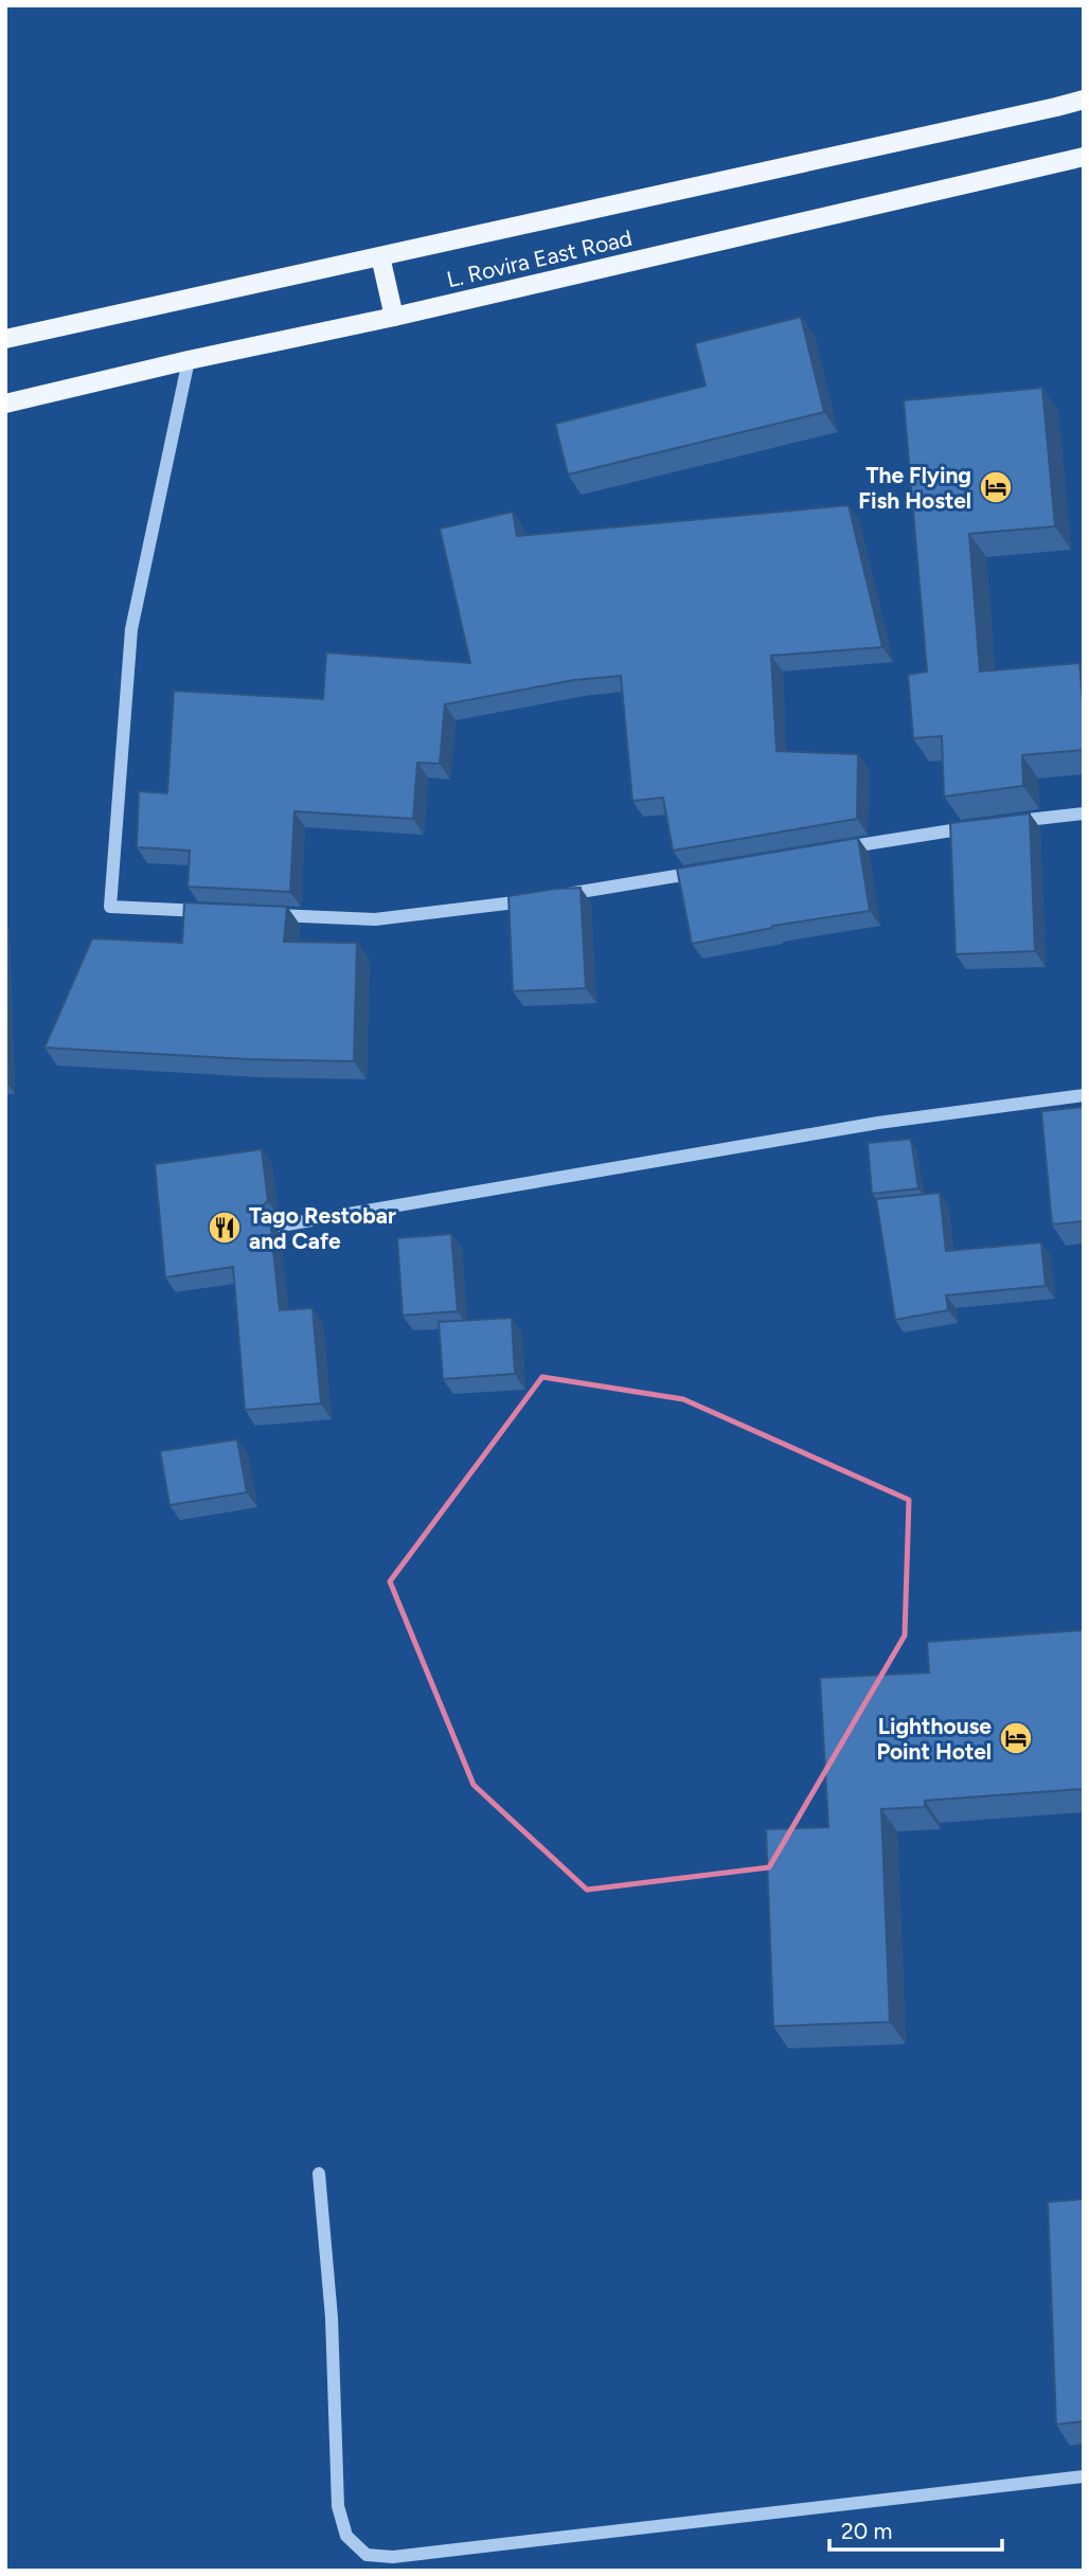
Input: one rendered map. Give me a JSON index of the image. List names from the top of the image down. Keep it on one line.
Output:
{"streets":{"main road":["L. Rovira East Road"]},"places":{"hotel":["The Flying Fish Hostel","Lighthouse Point Hotel"],"restaurant":["Tago Restobar and Cafe"]},"scale_bar":"20 m"}
